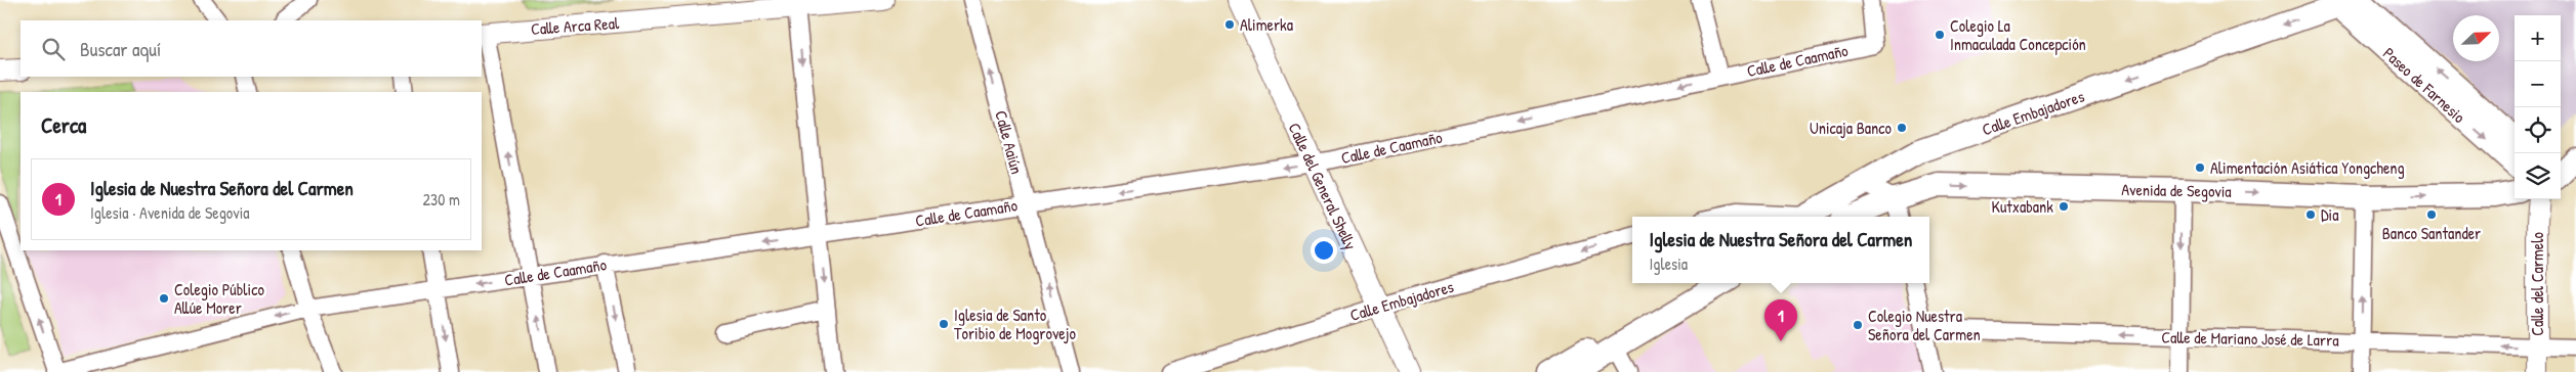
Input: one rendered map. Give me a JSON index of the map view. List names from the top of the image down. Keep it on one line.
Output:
{"streets":{"main road":["Paseo de Farnesio","Calle Embajadores","Avenida de Segovia"],"street":["Calle Arca Real","Calle de Caamaño","Calle Aaiún","Calle del General Shelly","Calle del Carmelo","Calle de Mariano José de Larra"]},"crossings":[["Calle de Caamaño","Calle Aaiún"],["Calle de Caamaño","Calle del General Shelly"],["Paseo de Farnesio","Calle Embajadores"],["Calle Embajadores","Calle del General Shelly"],["Calle del Carmelo","Calle de Mariano José de Larra"]],"one_way":["Calle de Caamaño","Calle Aaiún","Avenida de Segovia","Calle de Mariano José de Larra"],"places":["Alimerka","Colegio La Inmaculada Concepción","Unicaja Banco","Alimentación Asiática Yongcheng","Kutxabank","Dia","Banco Santander","Colegio Público Allúe Morer","Iglesia de Santo Toribio de Mogrovejo","Colegio Nuestra Señora del Carmen"],"north":"top right","page":{"map_buttons":["+","−"],"search":"Buscar aquí","heading":"Cerca","list":[{"mark":"1","name":"Iglesia de Nuestra Señora del Carmen","note":"Iglesia · Avenida de Segovia","value":"230 m"}],"popup":["Iglesia de Nuestra Señora del Carmen","Iglesia"],"pins":"1"}}
